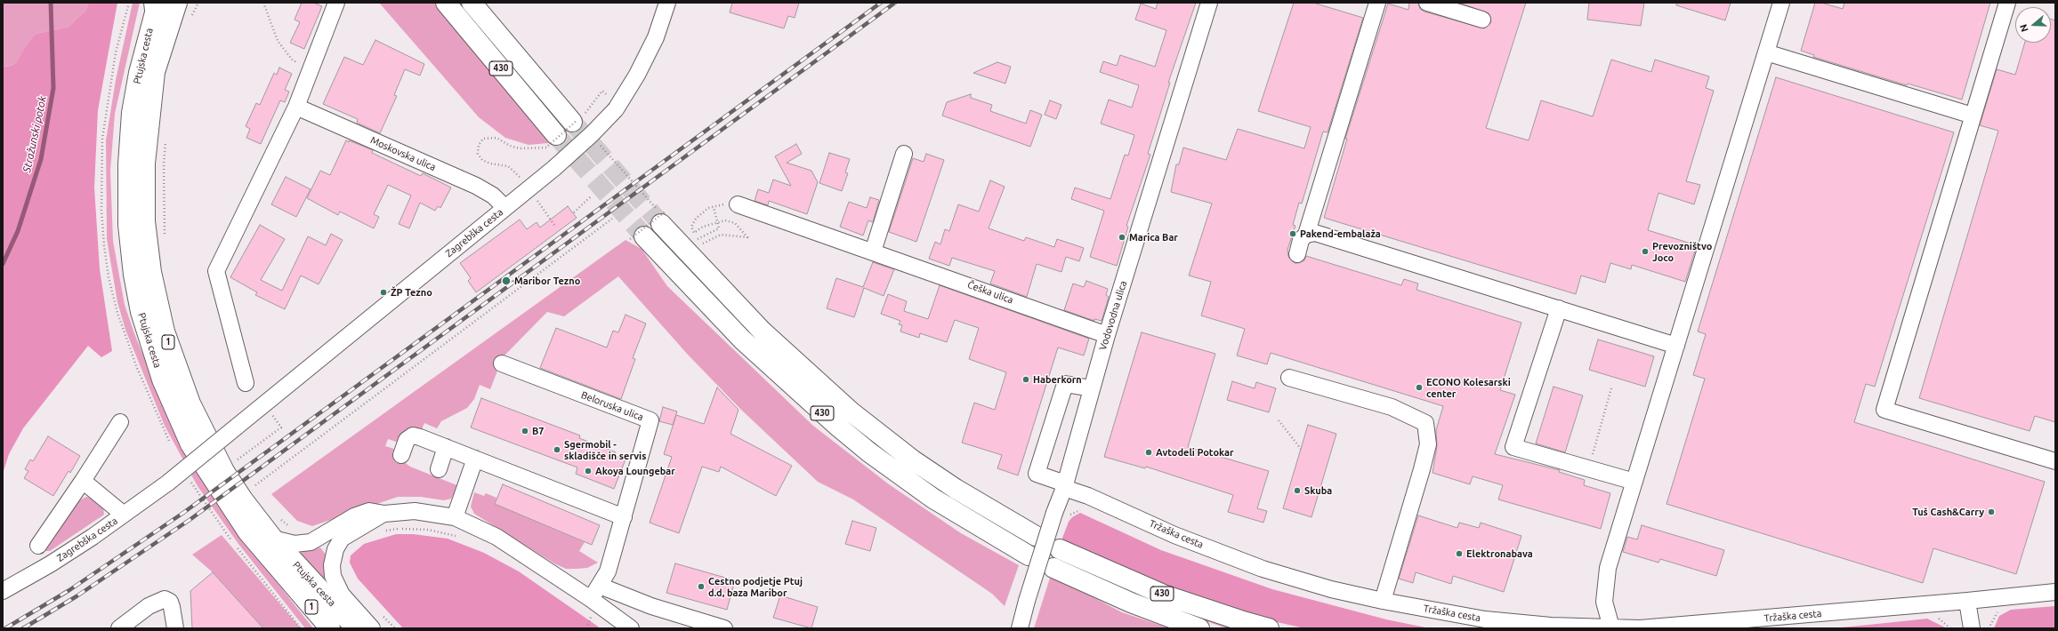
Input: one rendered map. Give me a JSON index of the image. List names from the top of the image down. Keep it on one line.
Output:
{"streets":{"main road":["Ptujska cesta","430","1"],"street":["Moskovska ulica","Zagrebška cesta","Češka ulica","Vodovodna ulica","Beloruska ulica","Tržaška cesta"]},"crossings":[["Moskovska ulica","Zagrebška cesta"],["Češka ulica","Vodovodna ulica"],["Vodovodna ulica","Tržaška cesta"]],"water":["Stražunski potok"],"places":["Pakend-embalaža","Marica Bar","Prevozništvo Joco","Maribor Tezno","ŽP Tezno","Haberkorn","ECONO Kolesarski center","B7","Sgermobil - skladišče in servis","Avtodeli Potokar","Akoya Loungebar","Skuba","Tuš Cash&Carry","Elektronabava","Cestno podjetje Ptuj d.d, baza Maribor"],"north":"left"}
